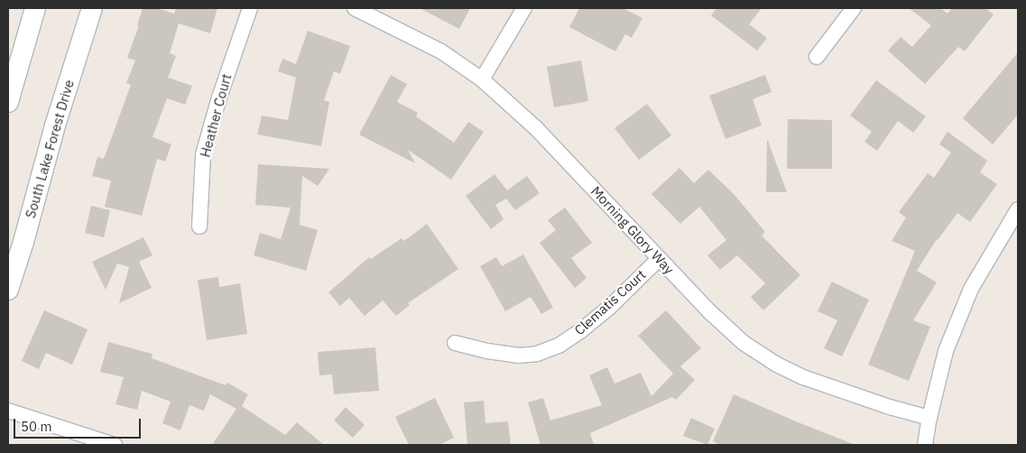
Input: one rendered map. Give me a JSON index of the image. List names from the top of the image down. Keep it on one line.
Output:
{"streets":{"main road":["South Lake Forest Drive"],"street":["Heather Court","Morning Glory Way","Clematis Court"]},"crossings":[["Morning Glory Way","Clematis Court"]],"scale_bar":"50 m"}
